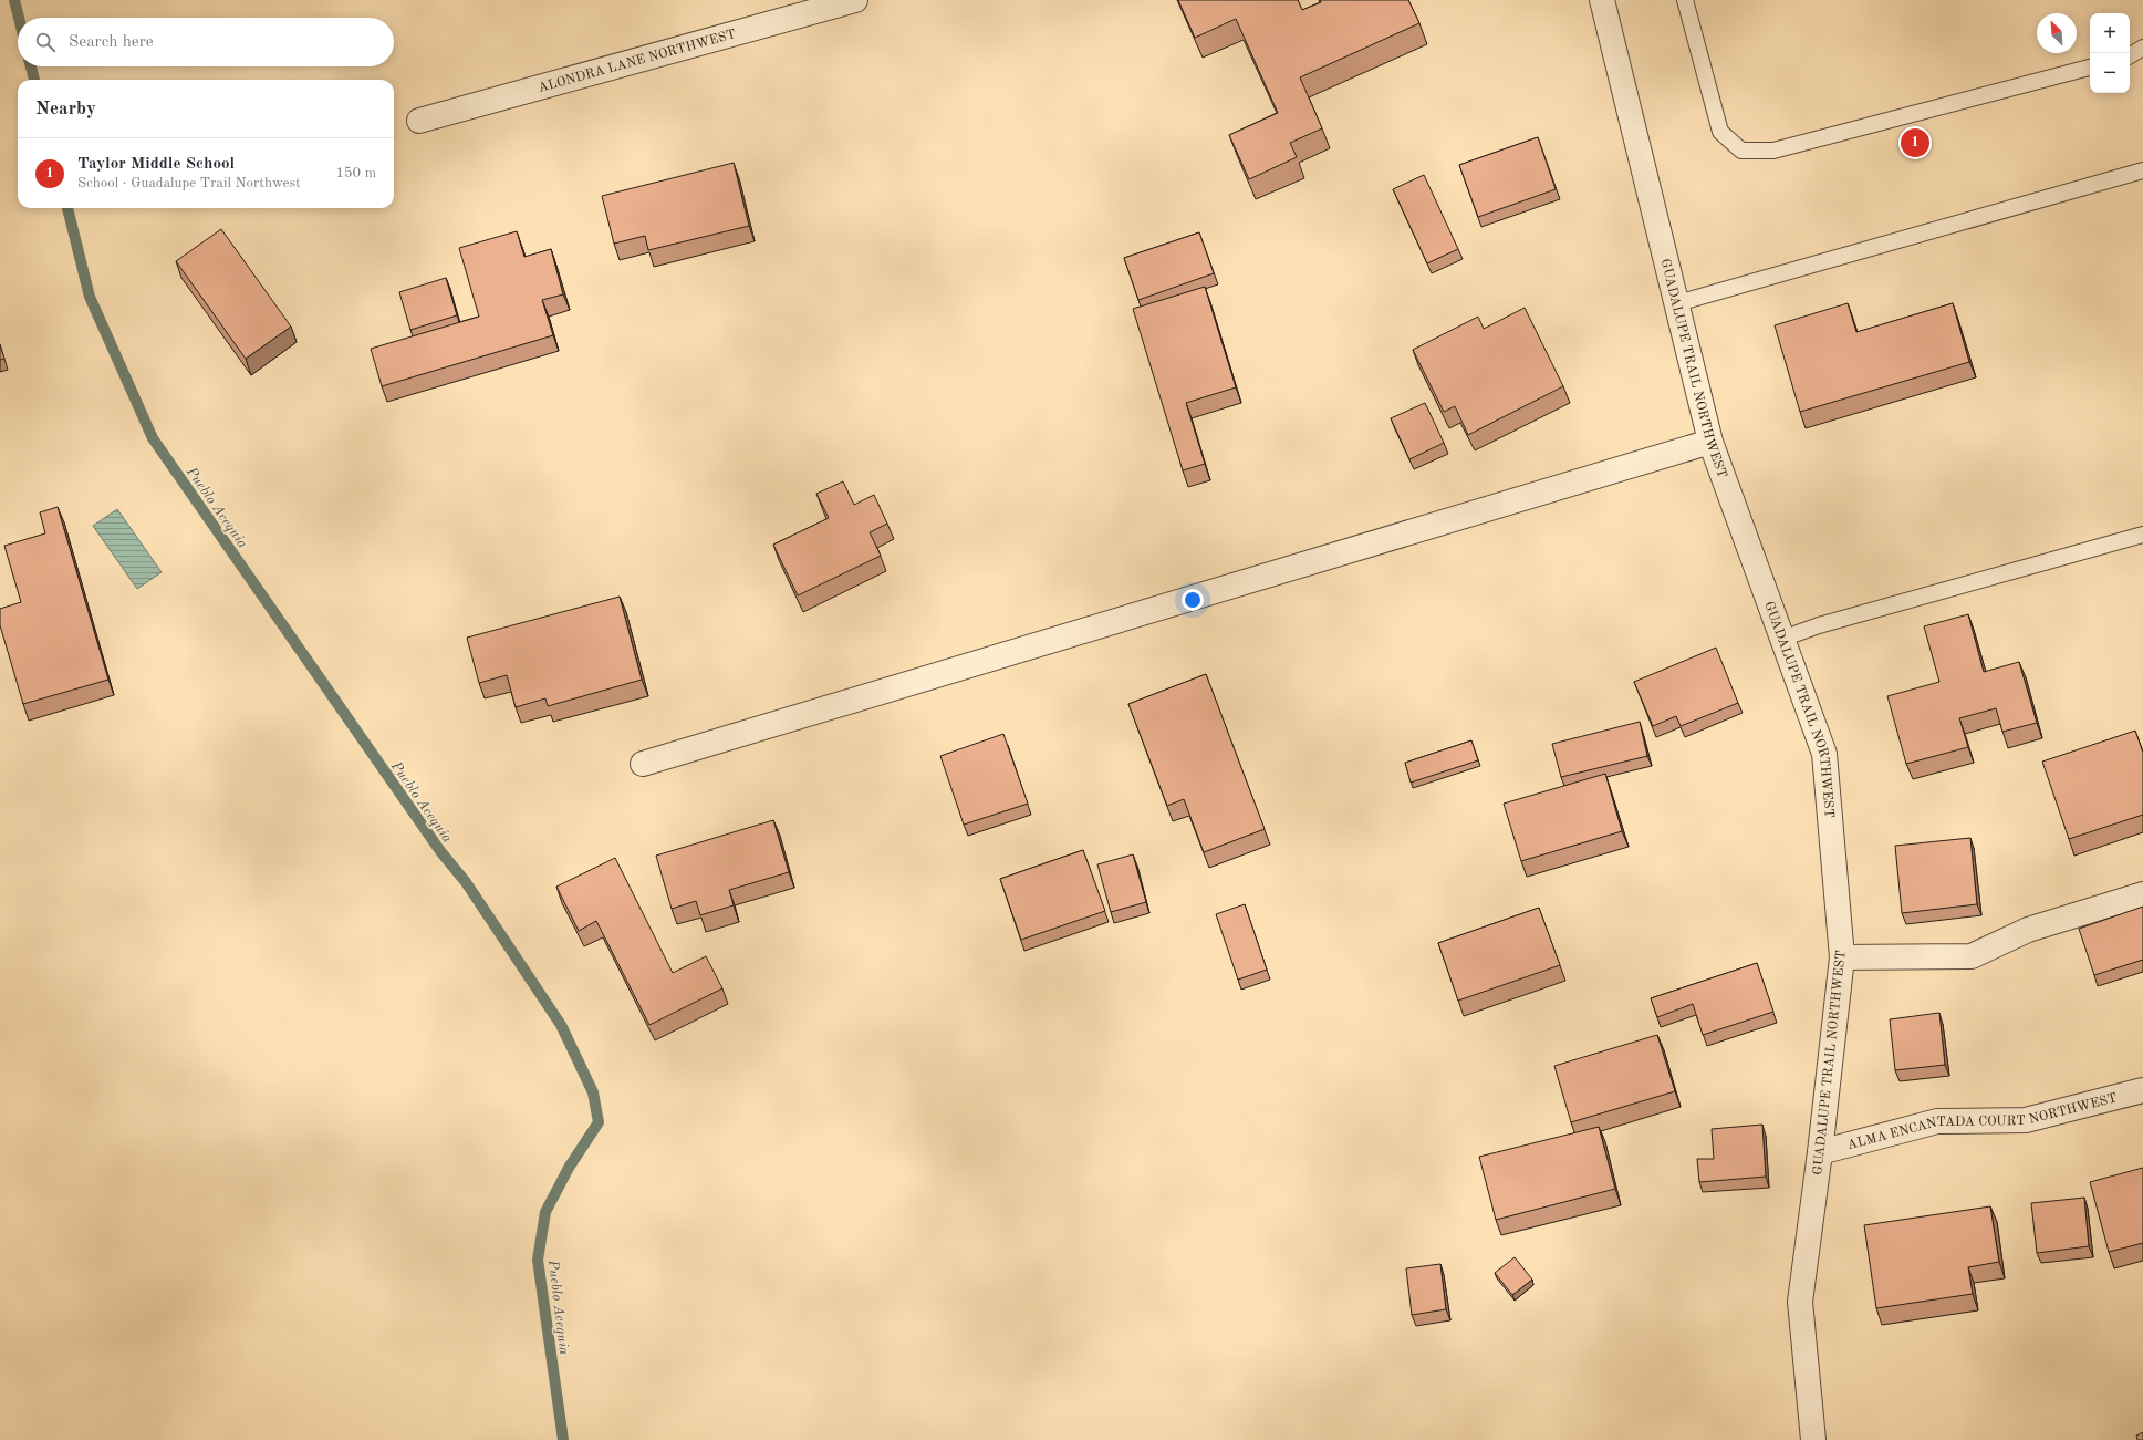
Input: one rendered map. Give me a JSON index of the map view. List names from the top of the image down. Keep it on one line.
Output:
{"streets":{"street":["ALONDRA LANE NORTHWEST","GUADALUPE TRAIL NORTHWEST","ALMA ENCANTADA COURT NORTHWEST"]},"crossings":[["GUADALUPE TRAIL NORTHWEST","ALMA ENCANTADA COURT NORTHWEST"]],"water":["Pueblo Acequia"],"north":"top left","page":{"map_buttons":["+","−"],"search":"Search here","heading":"Nearby","pins":"1","list":[{"mark":"1","name":"Taylor Middle School","note":"School · Guadalupe Trail Northwest","value":"150 m"}]}}
